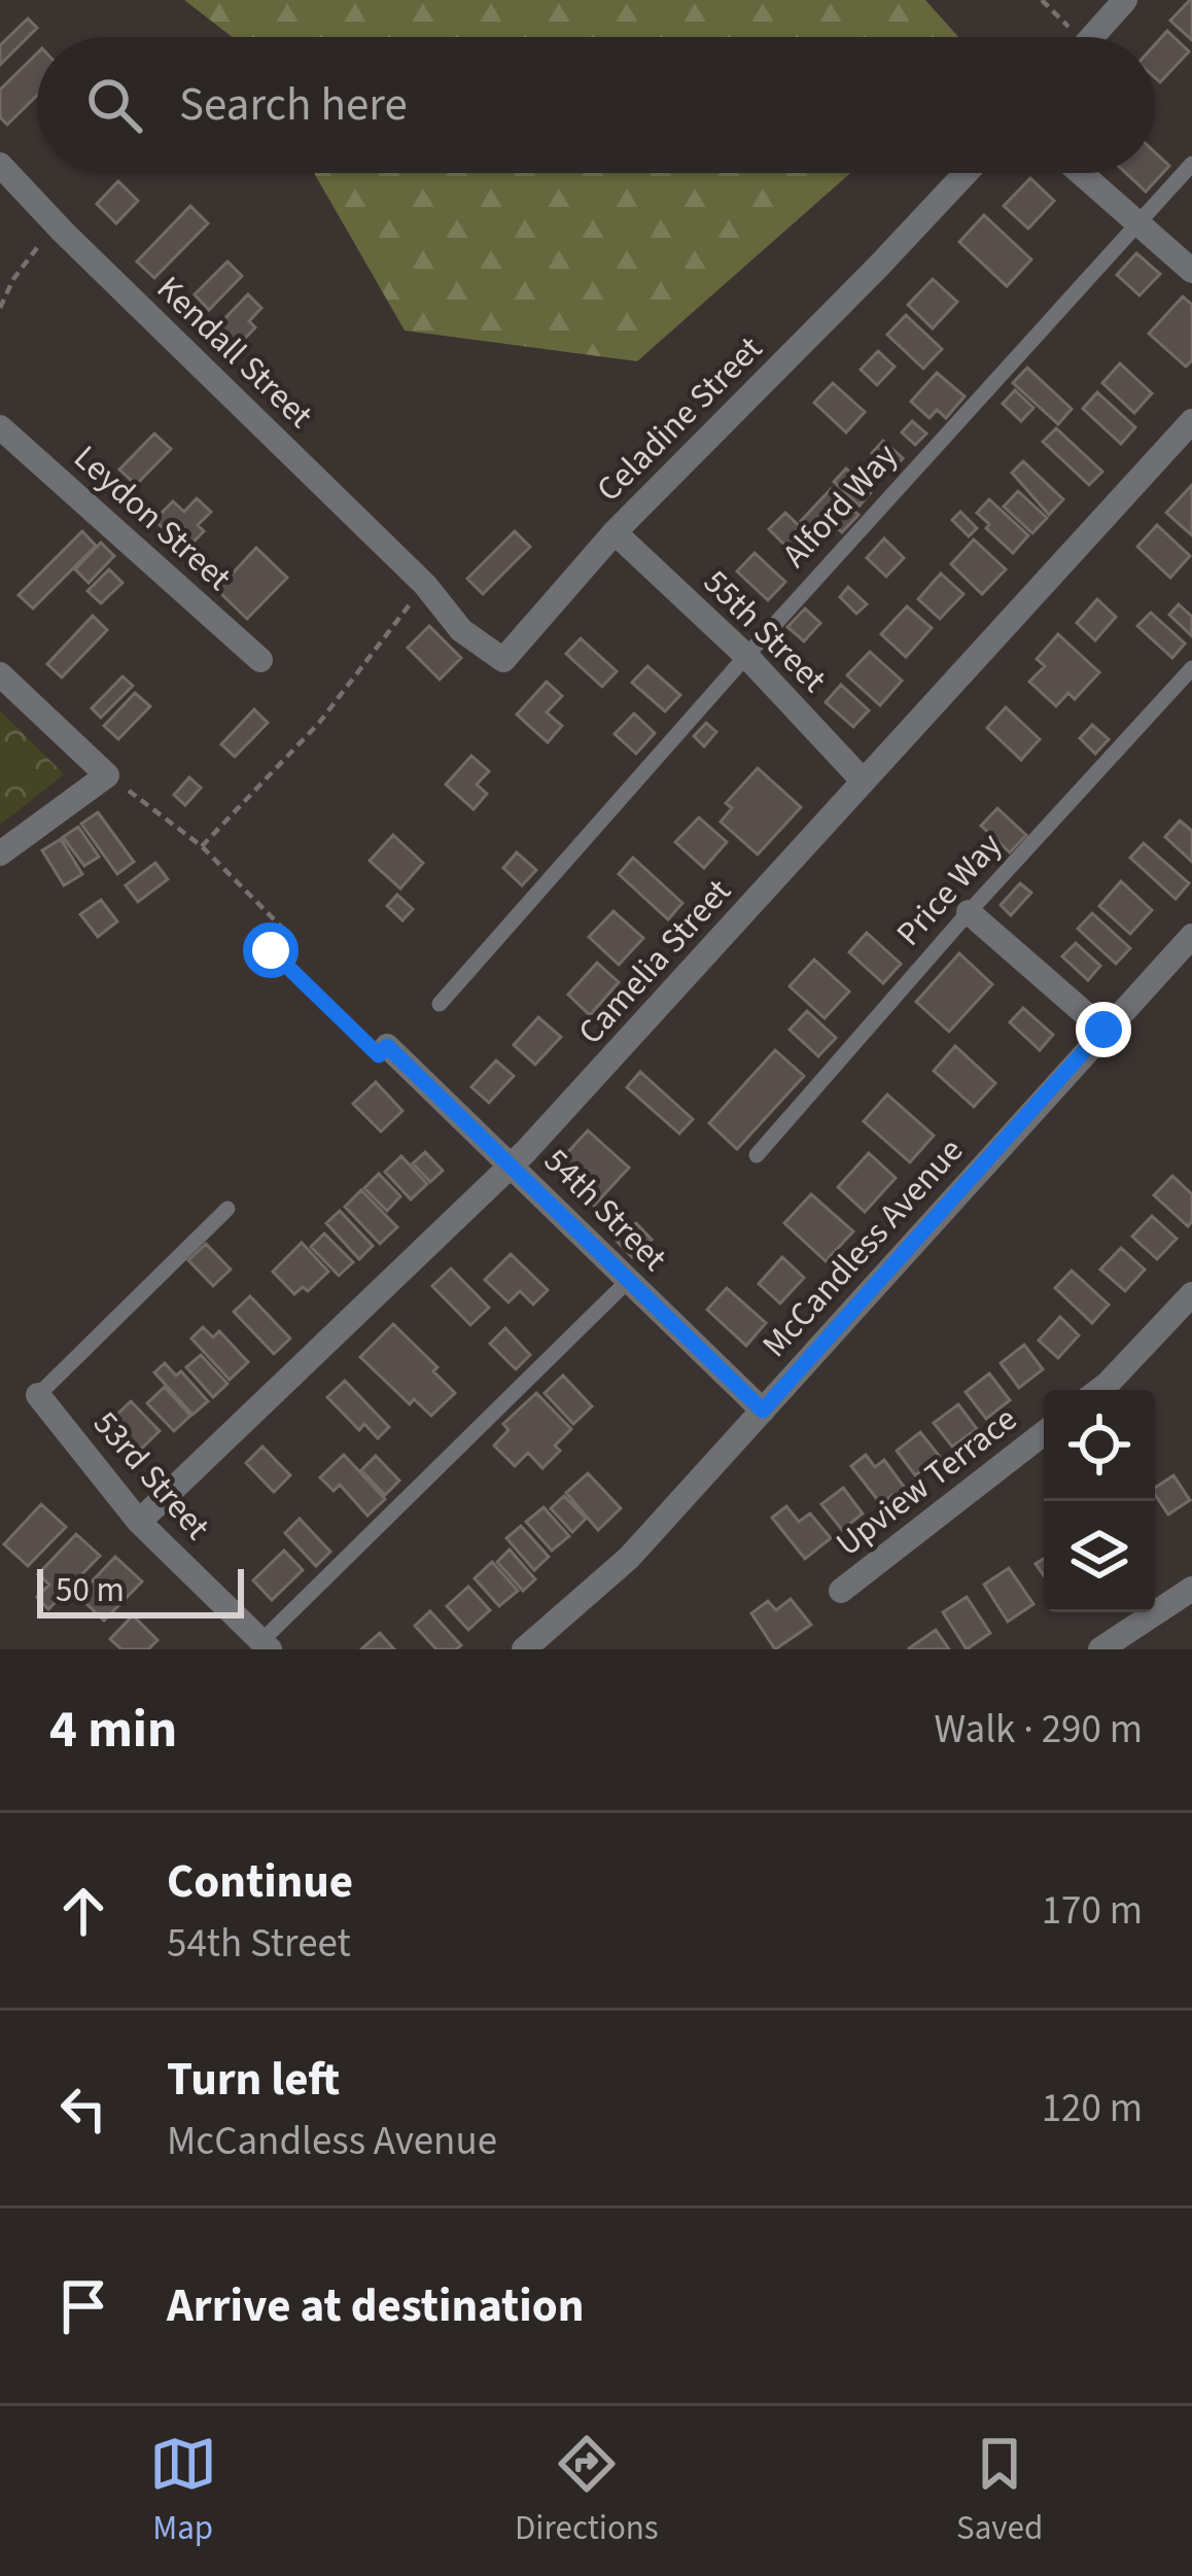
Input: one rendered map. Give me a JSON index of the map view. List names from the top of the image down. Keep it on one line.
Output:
{"streets":{"street":["Kendall Street","Celadine Street","Leydon Street","55th Street","Camelia Street","54th Street","McCandless Avenue","53rd Street","Upview Terrace"],"lane":["Alford Way","Price Way"]},"crossings":[["Kendall Street","Celadine Street"],["Celadine Street","55th Street"],["Alford Way","55th Street"],["55th Street","Camelia Street"],["Camelia Street","54th Street"],["Camelia Street","53rd Street"],["54th Street","McCandless Avenue"]],"scale_bar":"50 m","page":{"search":"Search here","scale":"50 m","heading":["4 min","Walk · 290 m"],"list":[["Continue","54th Street","170 m"],["Turn left","McCandless Avenue","120 m"],"Arrive at destination"],"nav":["Map","Directions","Saved"]}}
